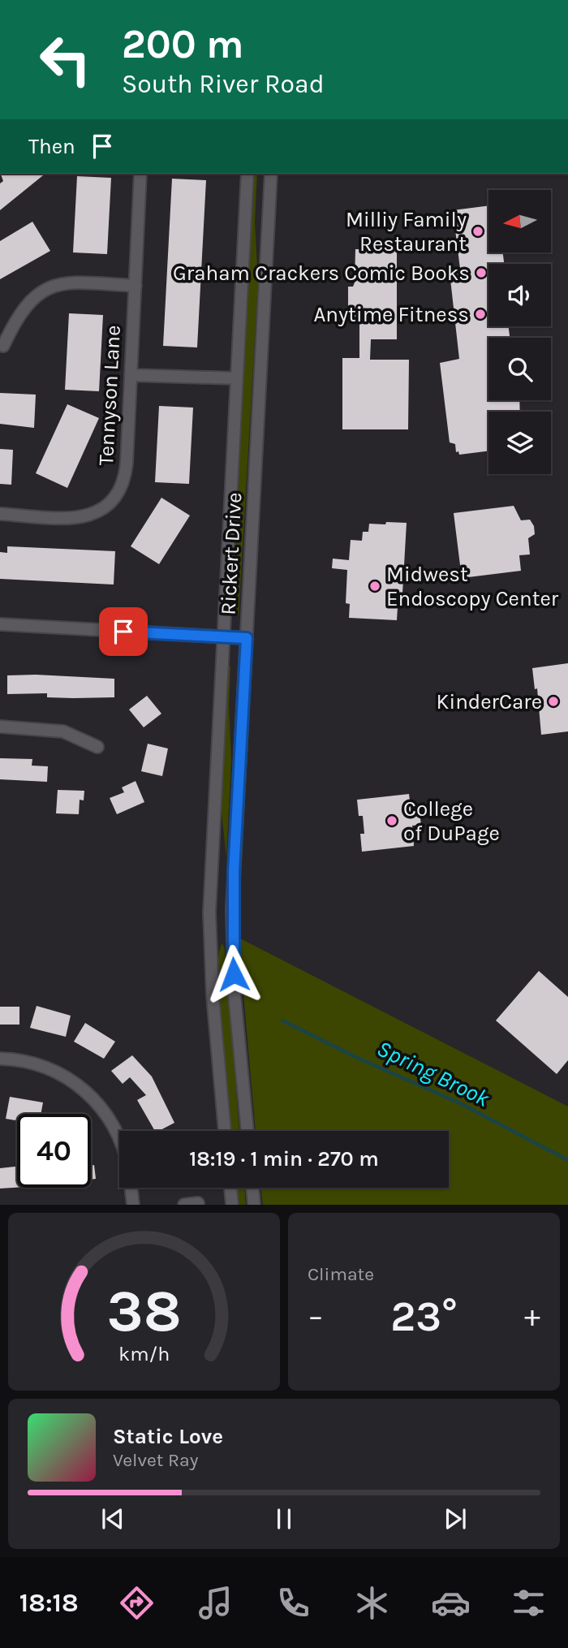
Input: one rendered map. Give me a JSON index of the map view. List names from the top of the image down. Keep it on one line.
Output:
{"streets":{"street":["Tennyson Lane","Rickert Drive"]},"water":["Spring Brook"],"places":["Milliy Family Restaurant","Graham Crackers Comic Books","Anytime Fitness","Midwest Endoscopy Center","KinderCare","College of DuPage"],"north":"left","page":{"turn":["200 m","South River Road"],"then":"Then","limit":"40","trip":"18:19 · 1 min · 270 m","tile":"Climate","heat":["−","23°","+"],"song":["Static Love","Velvet Ray"],"tabs":"18:18","gauge":["38","km/h"]}}
